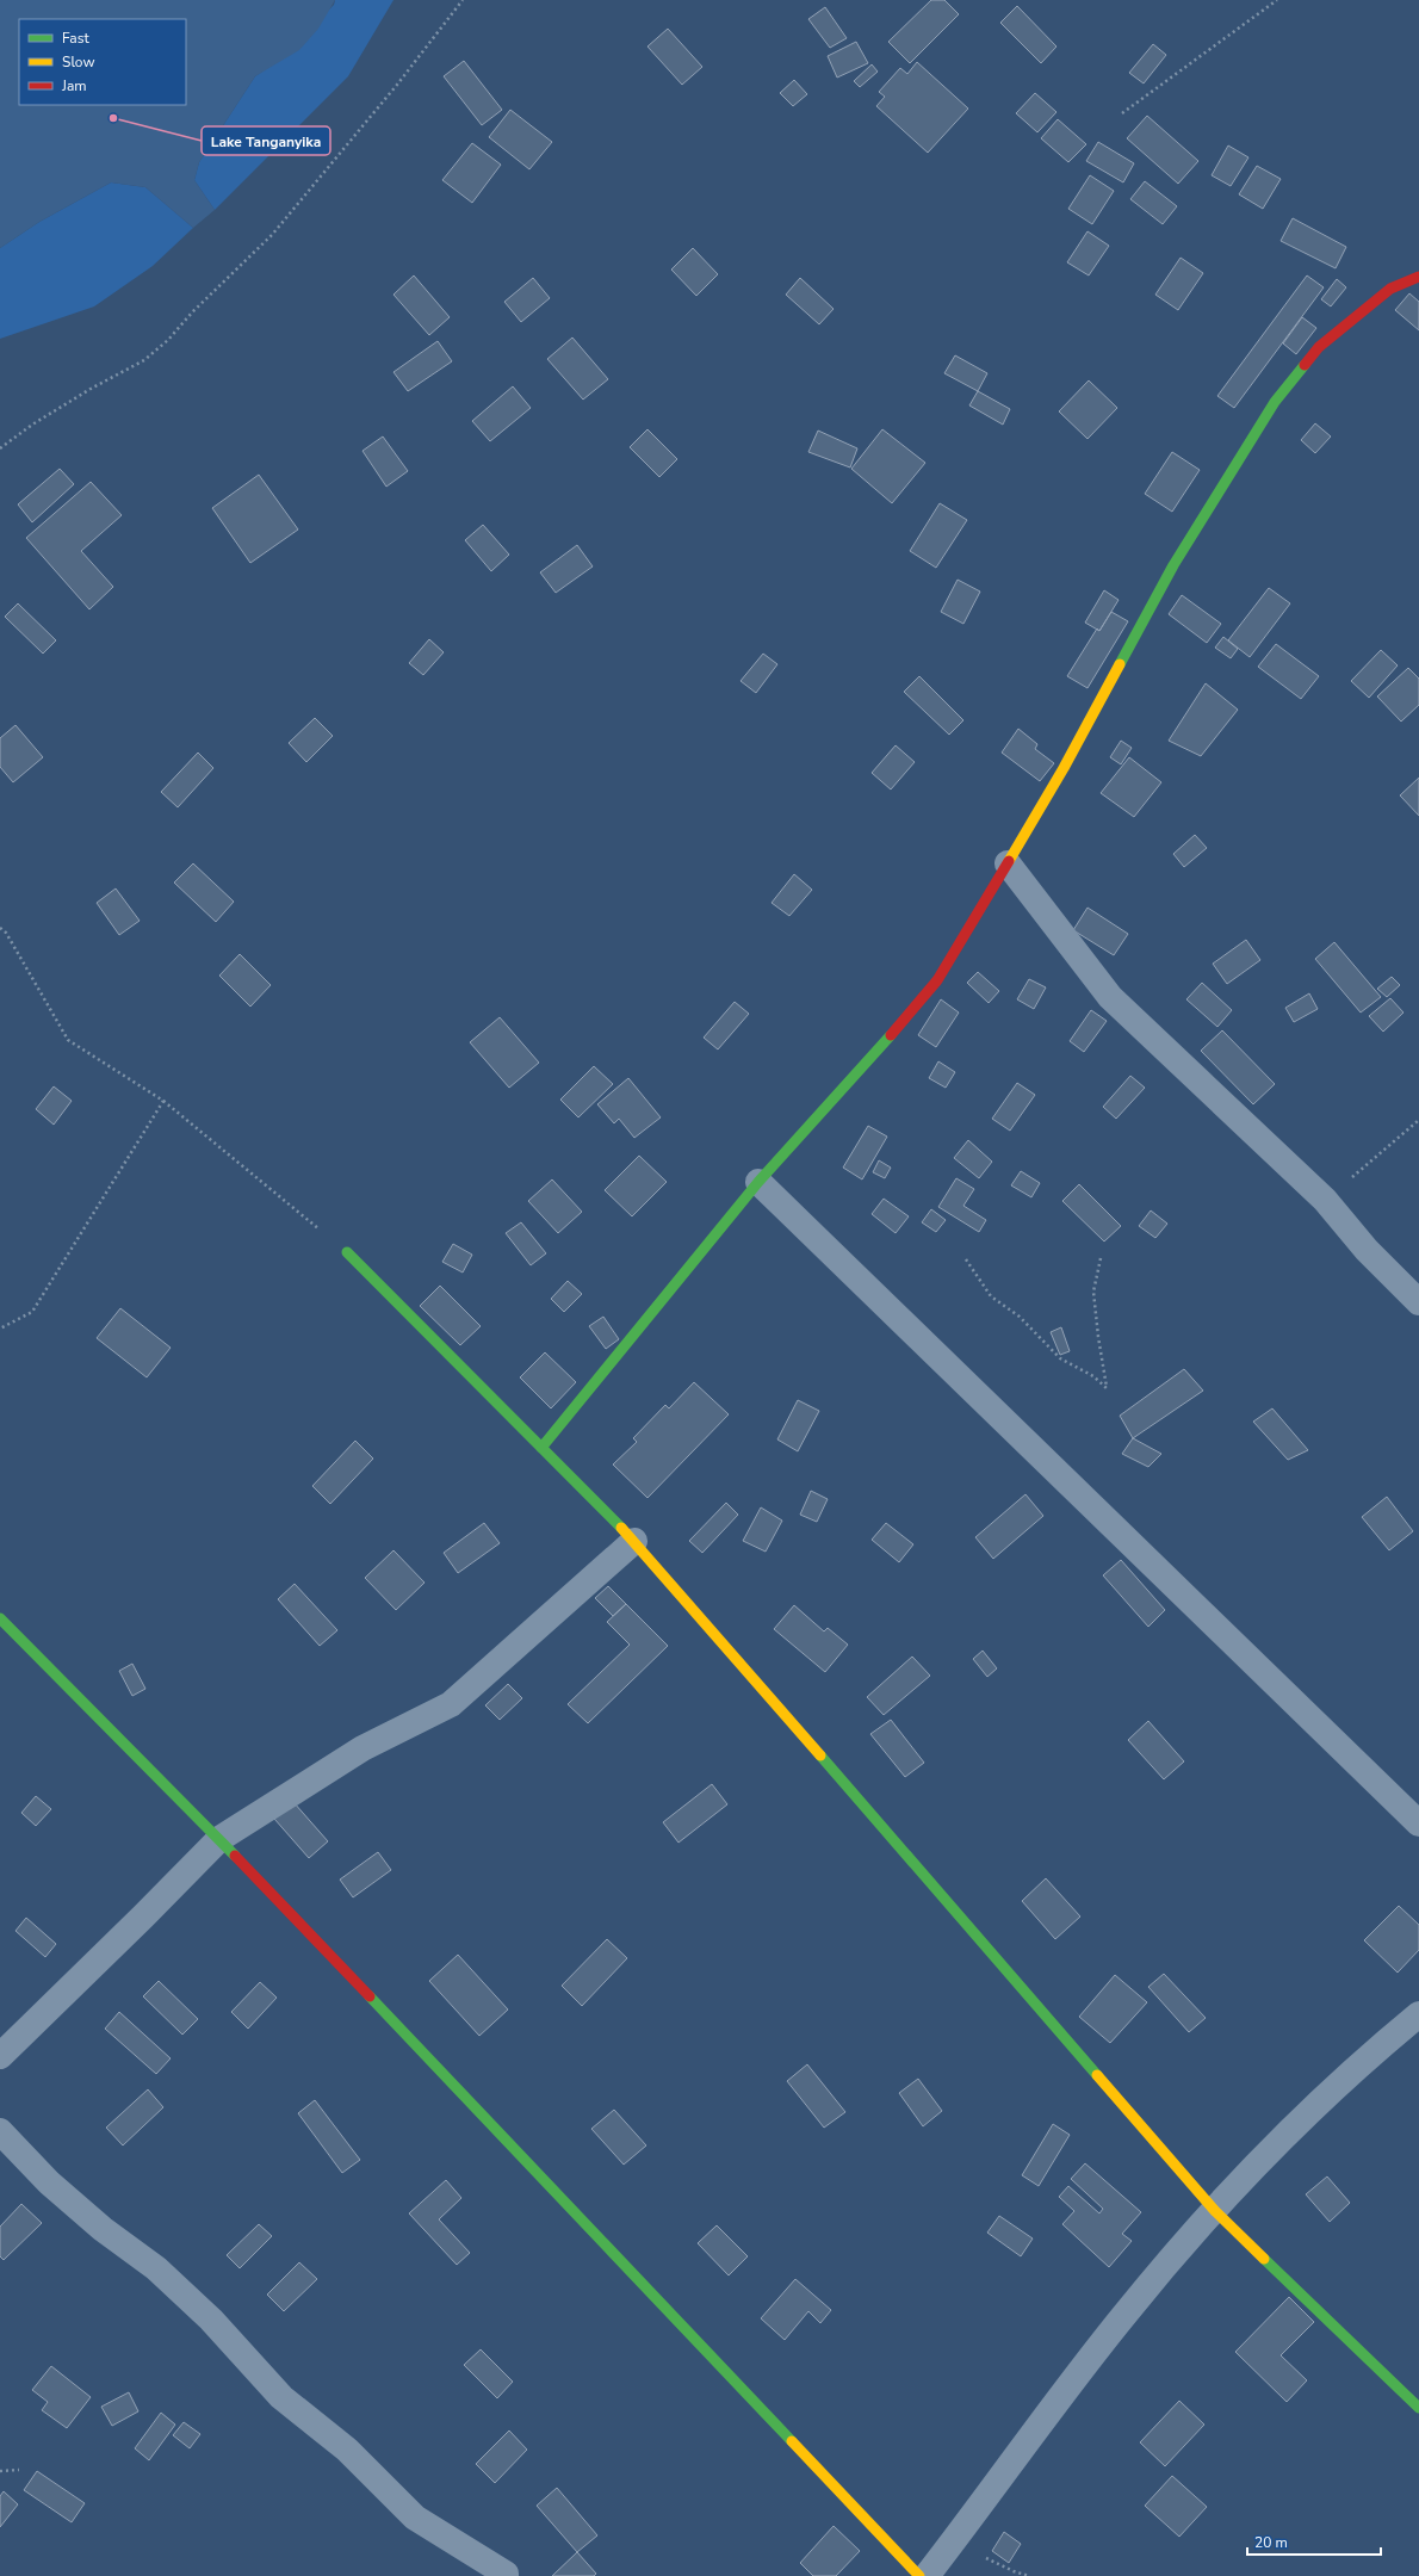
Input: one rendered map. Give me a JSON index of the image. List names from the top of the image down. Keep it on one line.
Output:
{"places":["Lake Tanganyika"],"legend":["Fast","Slow","Jam"],"scale_bar":"20 m"}
